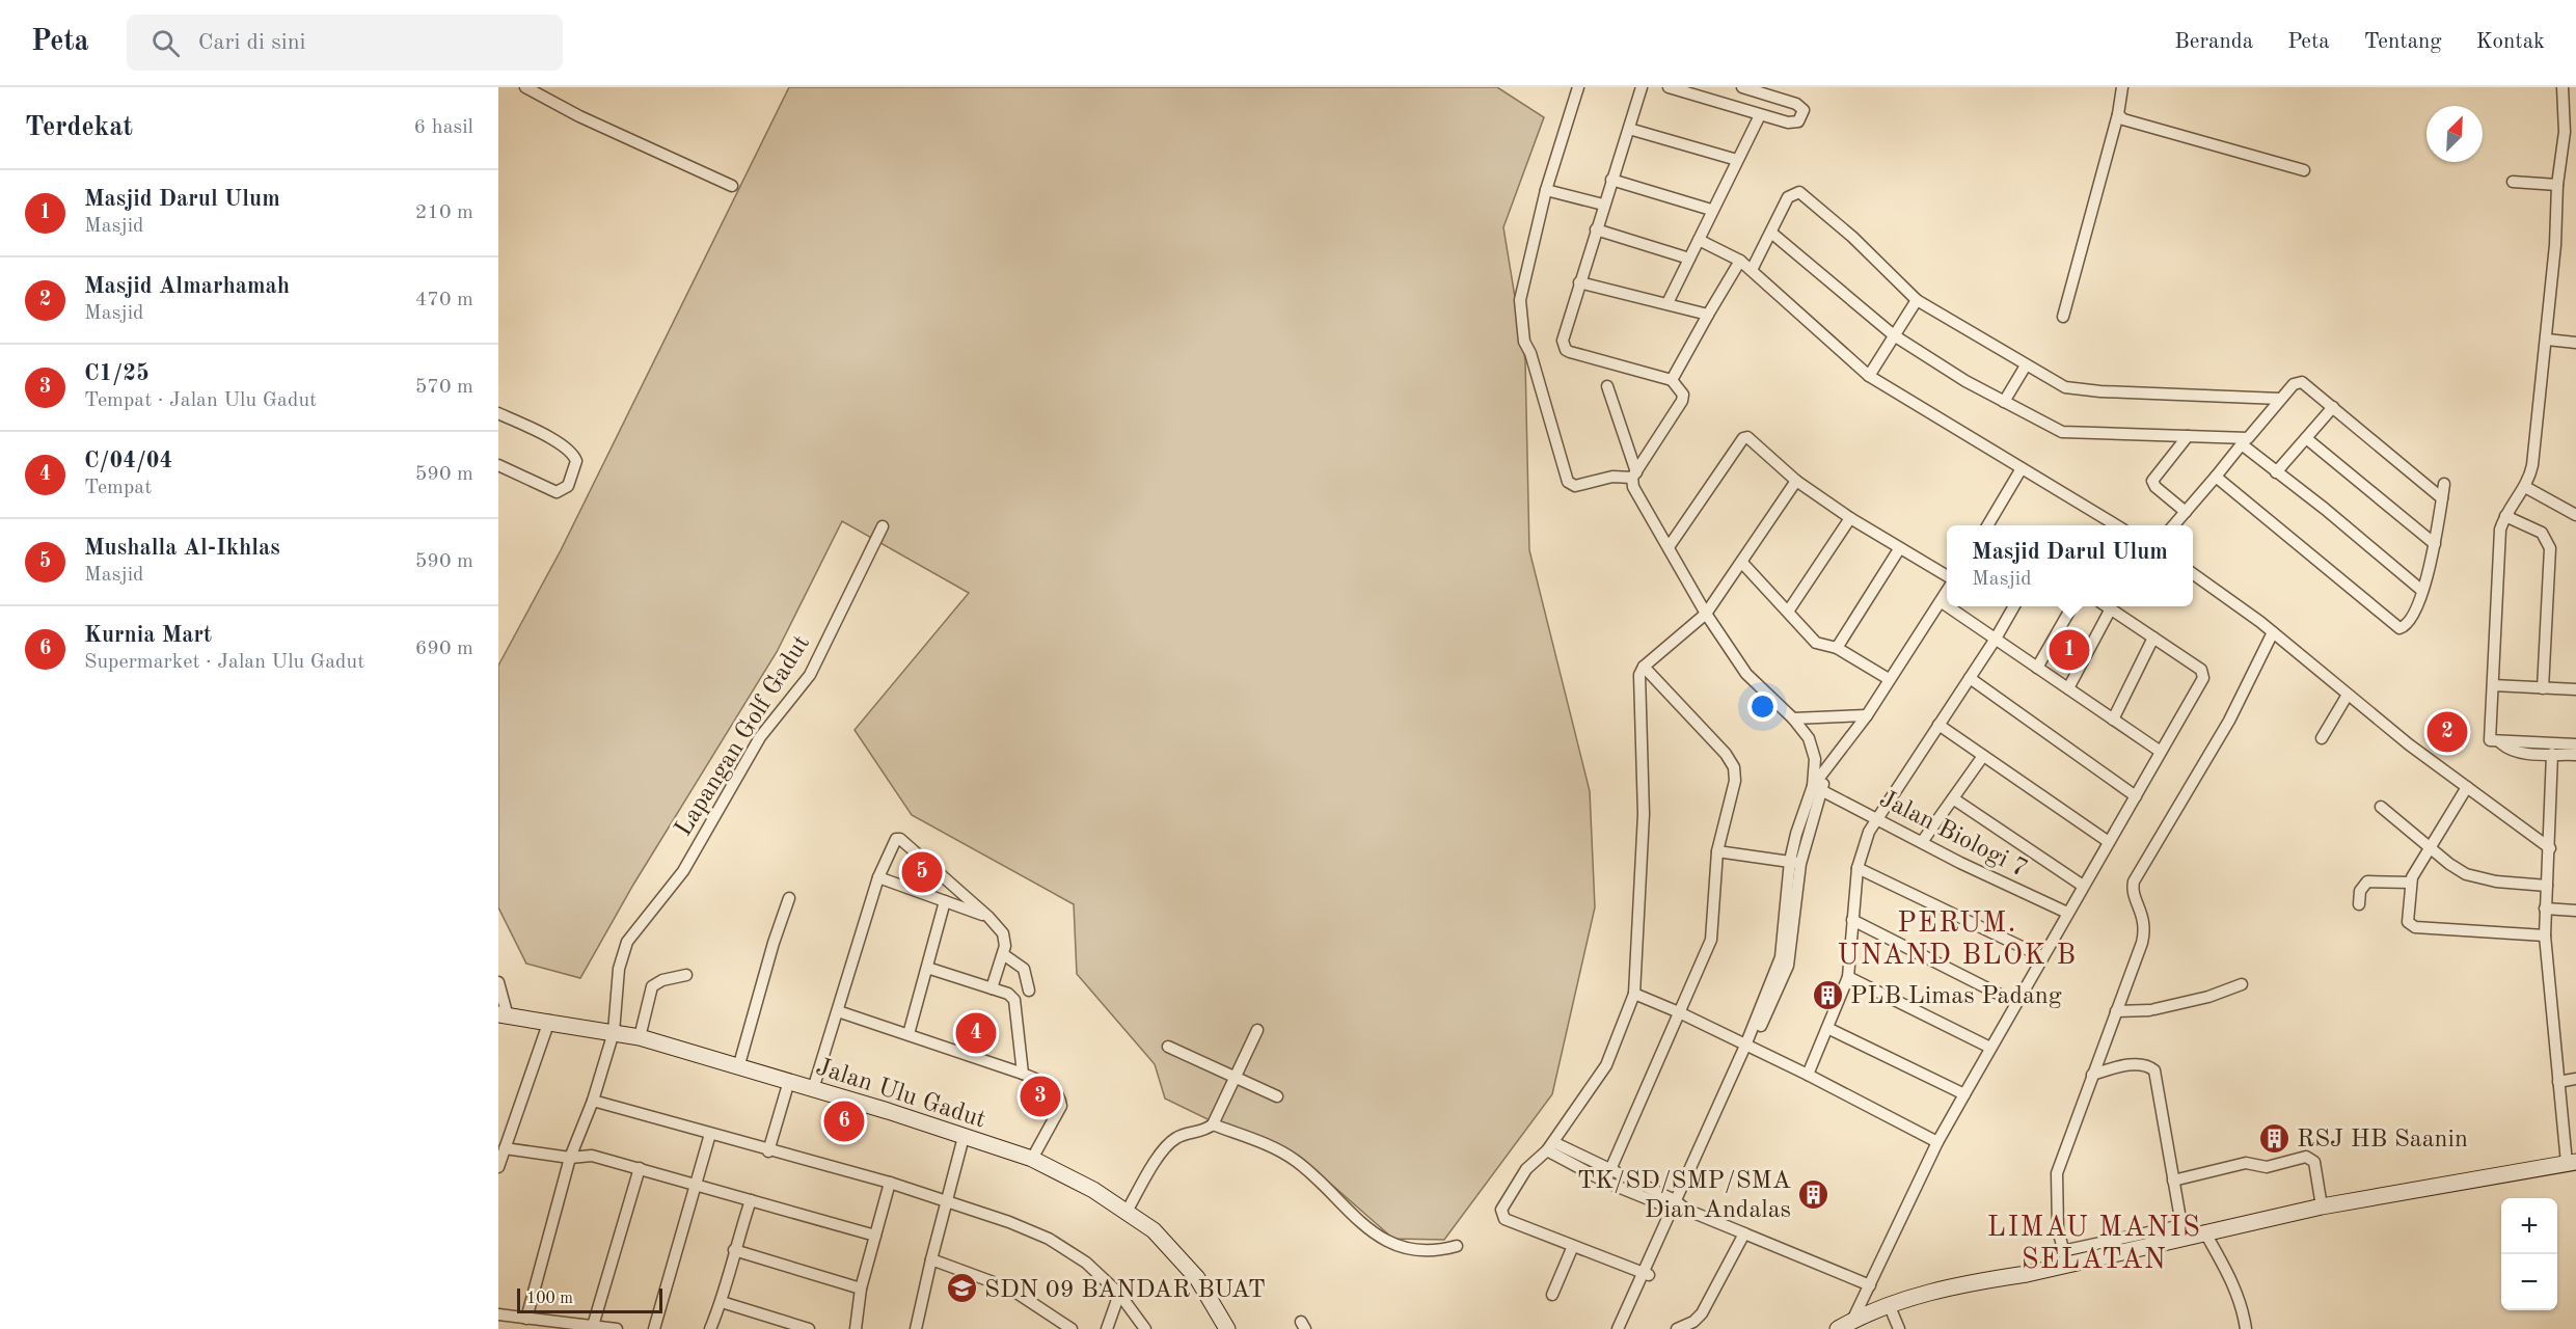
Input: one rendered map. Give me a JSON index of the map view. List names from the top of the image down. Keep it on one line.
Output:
{"streets":{"street":["Lapangan Golf Gadut","Jalan Biologi 7","Jalan Ulu Gadut"]},"crossings":[["Lapangan Golf Gadut","Jalan Ulu Gadut"]],"districts":["PERUM. UNAND BLOK B","LIMAU MANIS SELATAN"],"places":{"building":["PLB Limas Padang","RSJ HB Saanin","TK/SD/SMP/SMA Dian Andalas"],"school or university":["SDN 09 BANDAR BUAT"]},"scale_bar":"100 m","north":"top right","page":{"header":"Peta","search":"Cari di sini","nav":["Beranda","Peta","Tentang","Kontak"],"heading":["Terdekat","6 hasil"],"list":[{"mark":"1","name":"Masjid Darul Ulum","note":"Masjid","value":"210 m"},{"mark":"2","name":"Masjid Almarhamah","note":"Masjid","value":"470 m"},{"mark":"3","name":"C1/25","note":"Tempat · Jalan Ulu Gadut","value":"570 m"},{"mark":"4","name":"C/04/04","note":"Tempat","value":"590 m"},{"mark":"5","name":"Mushalla Al-Ikhlas","note":"Masjid","value":"590 m"},{"mark":"6","name":"Kurnia Mart","note":"Supermarket · Jalan Ulu Gadut","value":"690 m"}],"popup":["Masjid Darul Ulum","Masjid"],"pins":["1","2","5","4","3","6"],"map_buttons":["+","−"],"scale":"100 m"}}
